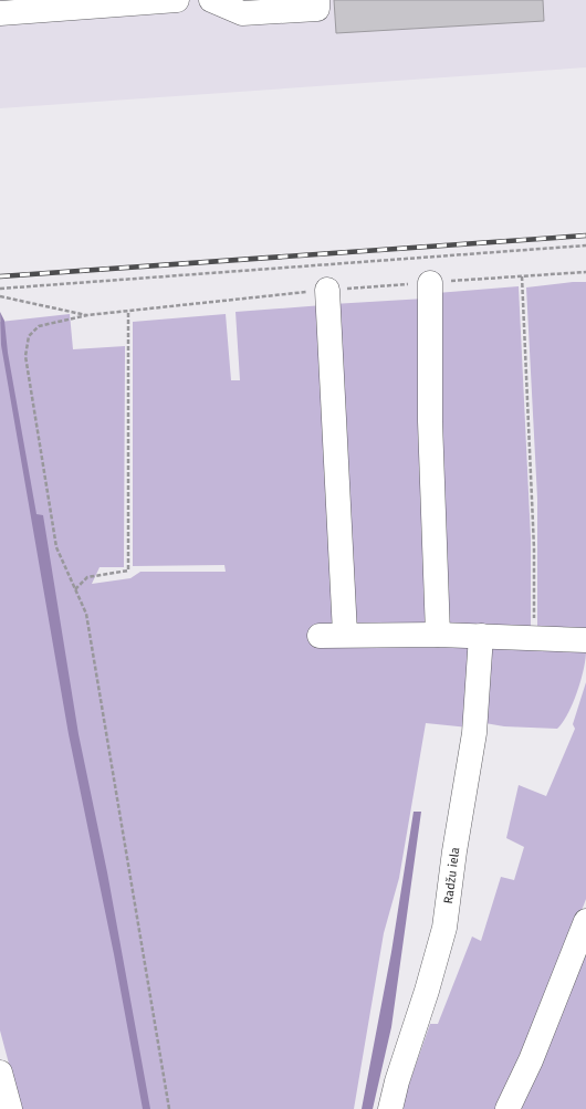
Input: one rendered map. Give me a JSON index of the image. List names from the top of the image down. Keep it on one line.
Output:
{"streets":{"lane":["Radžu iela"]}}
